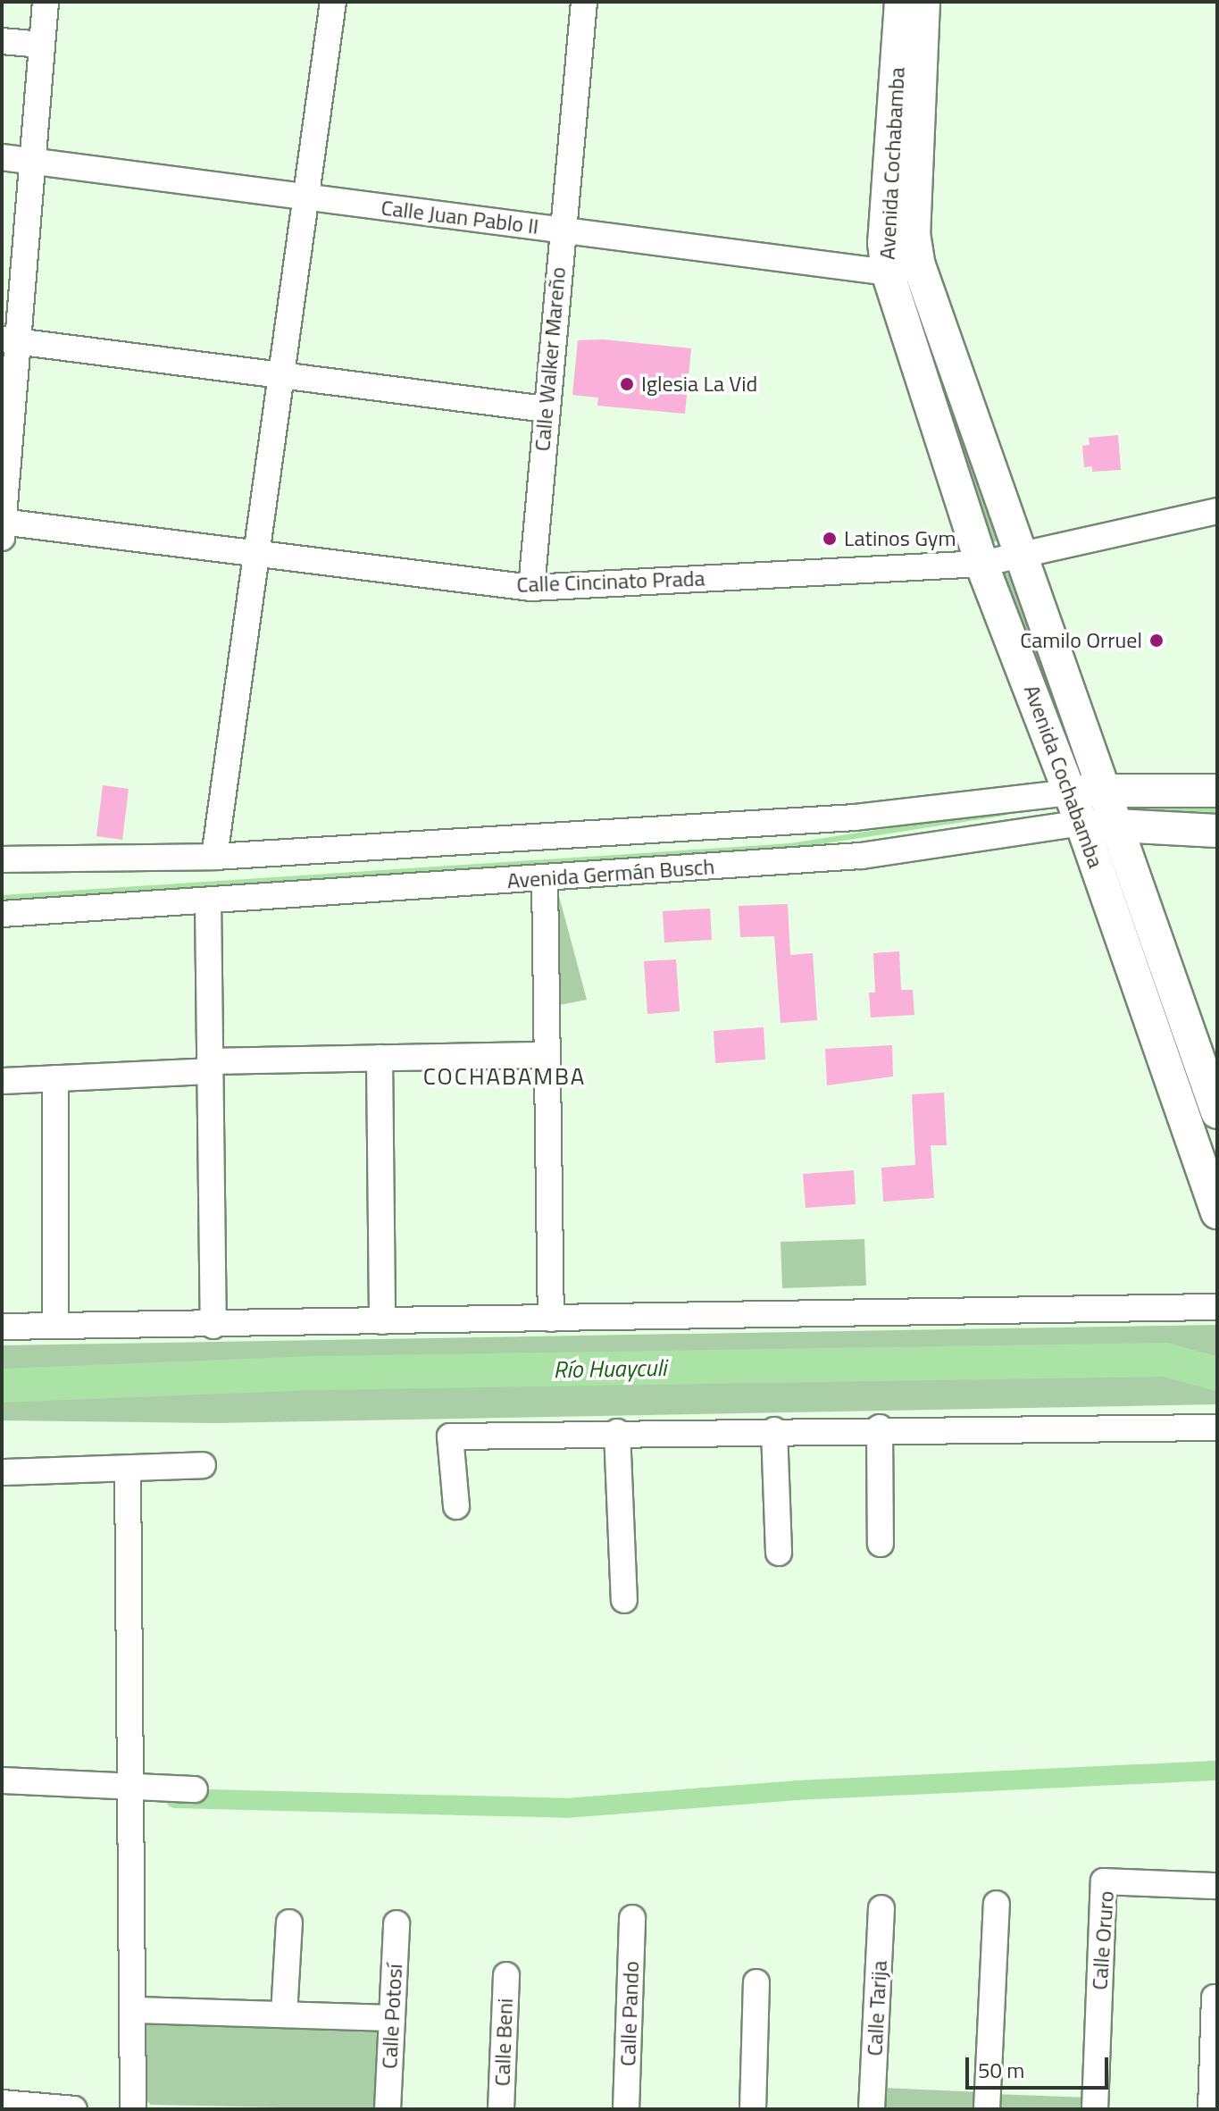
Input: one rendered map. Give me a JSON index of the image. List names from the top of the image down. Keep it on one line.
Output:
{"streets":{"main road":["Avenida Cochabamba","Avenida Germán Busch"],"street":["Calle Juan Pablo II","Calle Walker Mareño","Calle Cincinato Prada","Calle Oruro","Calle Tarija","Calle Pando","Calle Potosí","Calle Beni"]},"crossings":[["Avenida Cochabamba","Calle Juan Pablo II"],["Avenida Cochabamba","Calle Cincinato Prada"],["Avenida Cochabamba","Avenida Germán Busch"],["Calle Juan Pablo II","Calle Walker Mareño"],["Calle Walker Mareño","Calle Cincinato Prada"]],"districts":["COCHABAMBA"],"water":["Río Huayculi"],"places":["Iglesia La Vid","Latinos Gym","Camilo Orruel"],"scale_bar":"50 m"}
